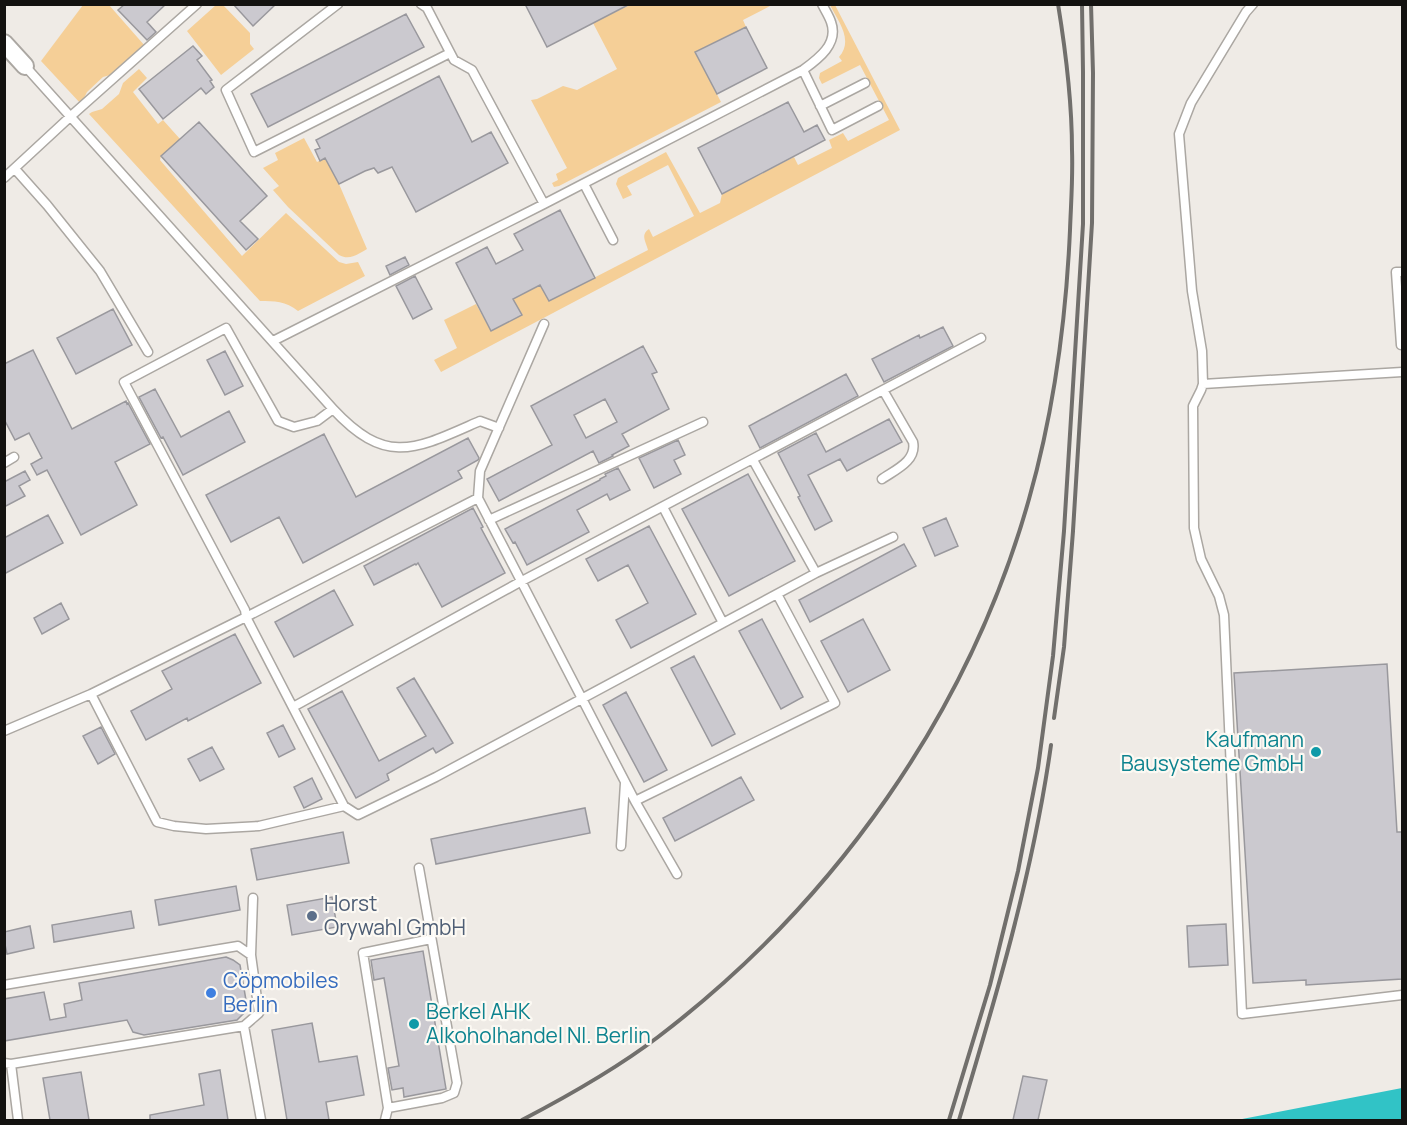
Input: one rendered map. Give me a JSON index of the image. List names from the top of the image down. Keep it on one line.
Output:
{"places":["Kaufmann Bausysteme GmbH","Horst Orywahl GmbH","Cöpmobiles Berlin","Berkel AHK Alkoholhandel Nl. Berlin"]}
